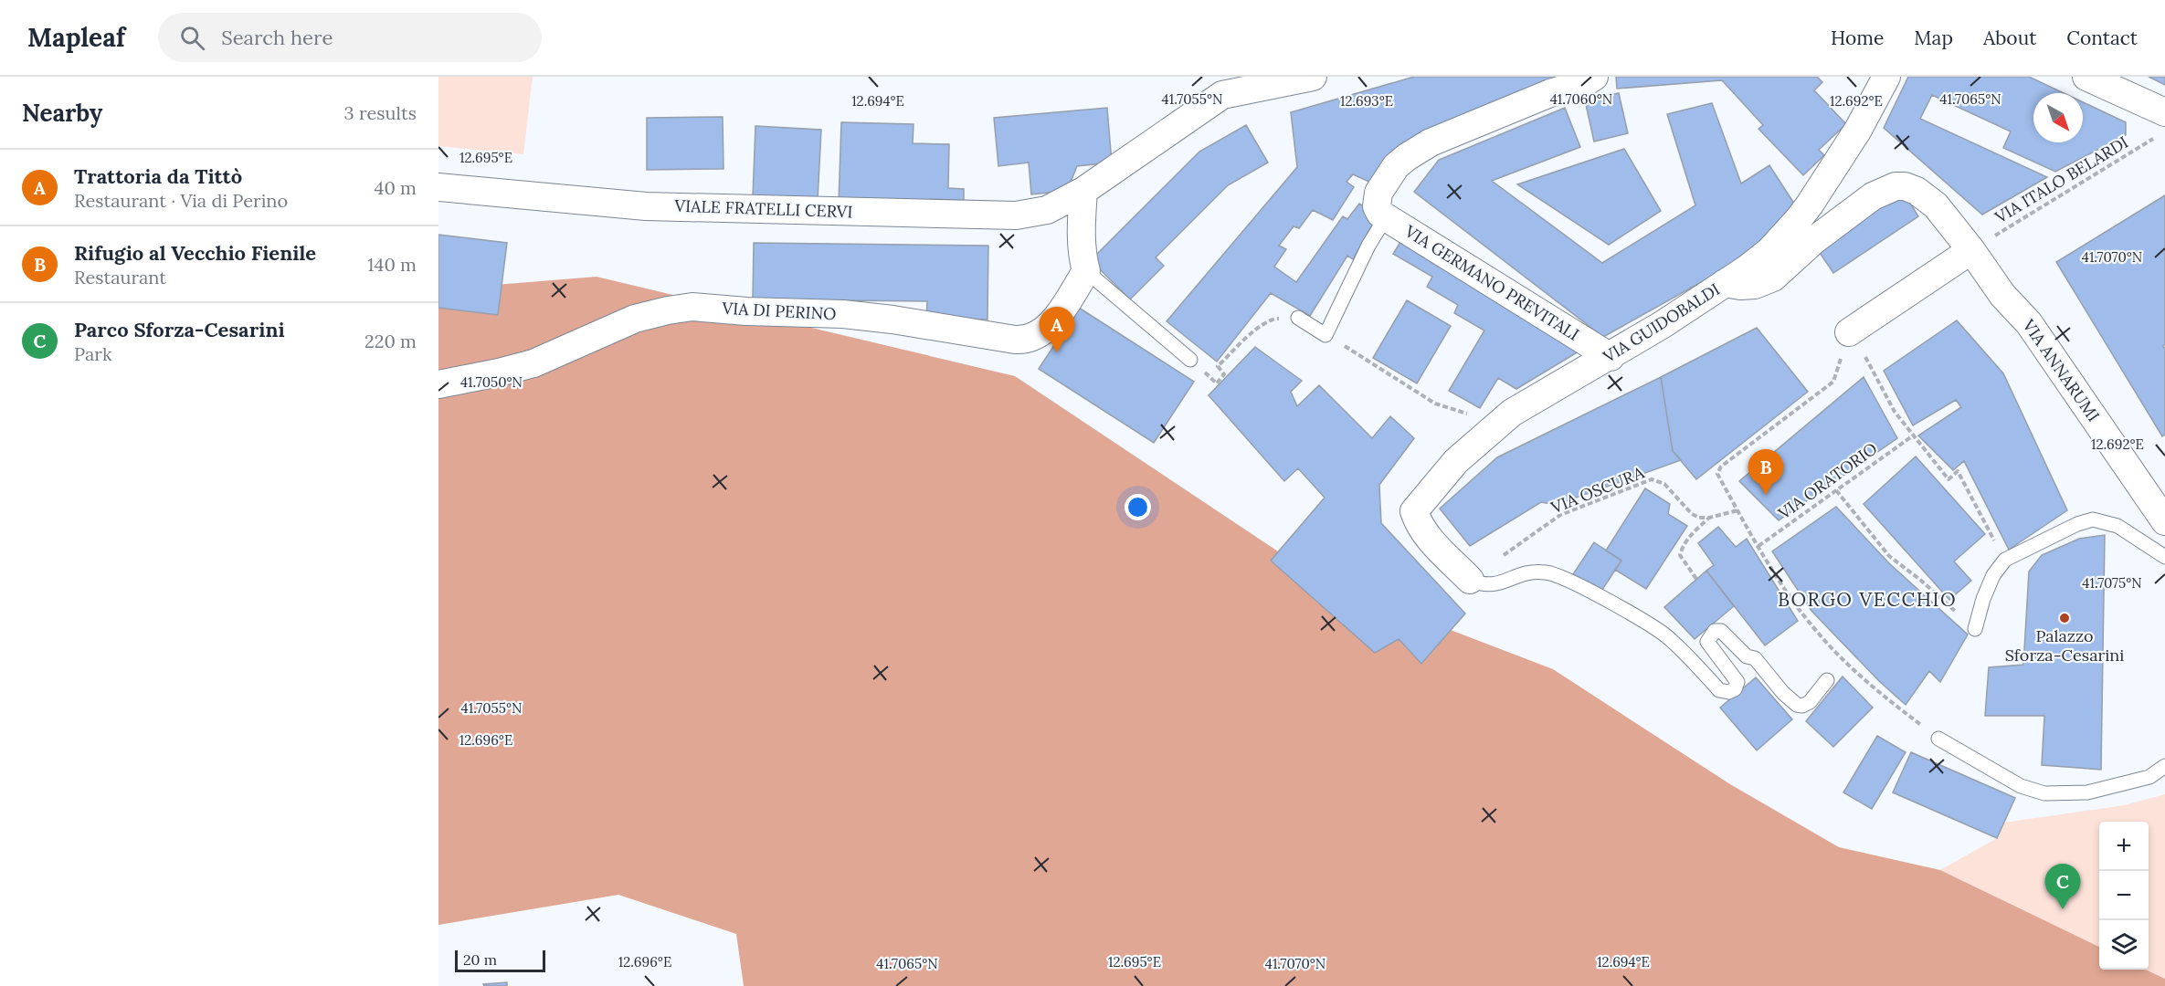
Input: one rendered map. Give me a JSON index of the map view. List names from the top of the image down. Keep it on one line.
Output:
{"streets":{"street":["VIALE FRATELLI CERVI","VIA GERMANO PREVITALI","VIA DI PERINO","VIA GUIDOBALDI","VIA ANNARUMI"],"path":["VIA ITALO BELARDI","VIA ORATORIO","VIA OSCURA"]},"crossings":[["VIA ITALO BELARDI","VIA ANNARUMI"],["VIA GERMANO PREVITALI","VIA GUIDOBALDI"],["VIA GUIDOBALDI","VIA ANNARUMI"],["VIA GUIDOBALDI","VIA OSCURA"]],"districts":["BORGO VECCHIO"],"places":["Palazzo Sforza-Cesarini"],"scale_bar":"20 m","north":"bottom right","page":{"header":"Mapleaf","search":"Search here","nav":["Home","Map","About","Contact"],"heading":["Nearby","3 results"],"list":[{"mark":"A","name":"Trattoria da Tittò","note":"Restaurant · Via di Perino","value":"40 m"},{"mark":"B","name":"Rifugio al Vecchio Fienile","note":"Restaurant","value":"140 m"},{"mark":"C","name":"Parco Sforza-Cesarini","note":"Park","value":"220 m"}],"pins":["A","B","C"],"map_buttons":["+","−"],"scale":"20 m"},"coordinates":["41.7055°N","41.7060°N","41.7065°N","12.694°E","12.693°E","12.692°E","12.695°E","41.7070°N","41.7050°N","41.7075°N","12.696°E"]}
